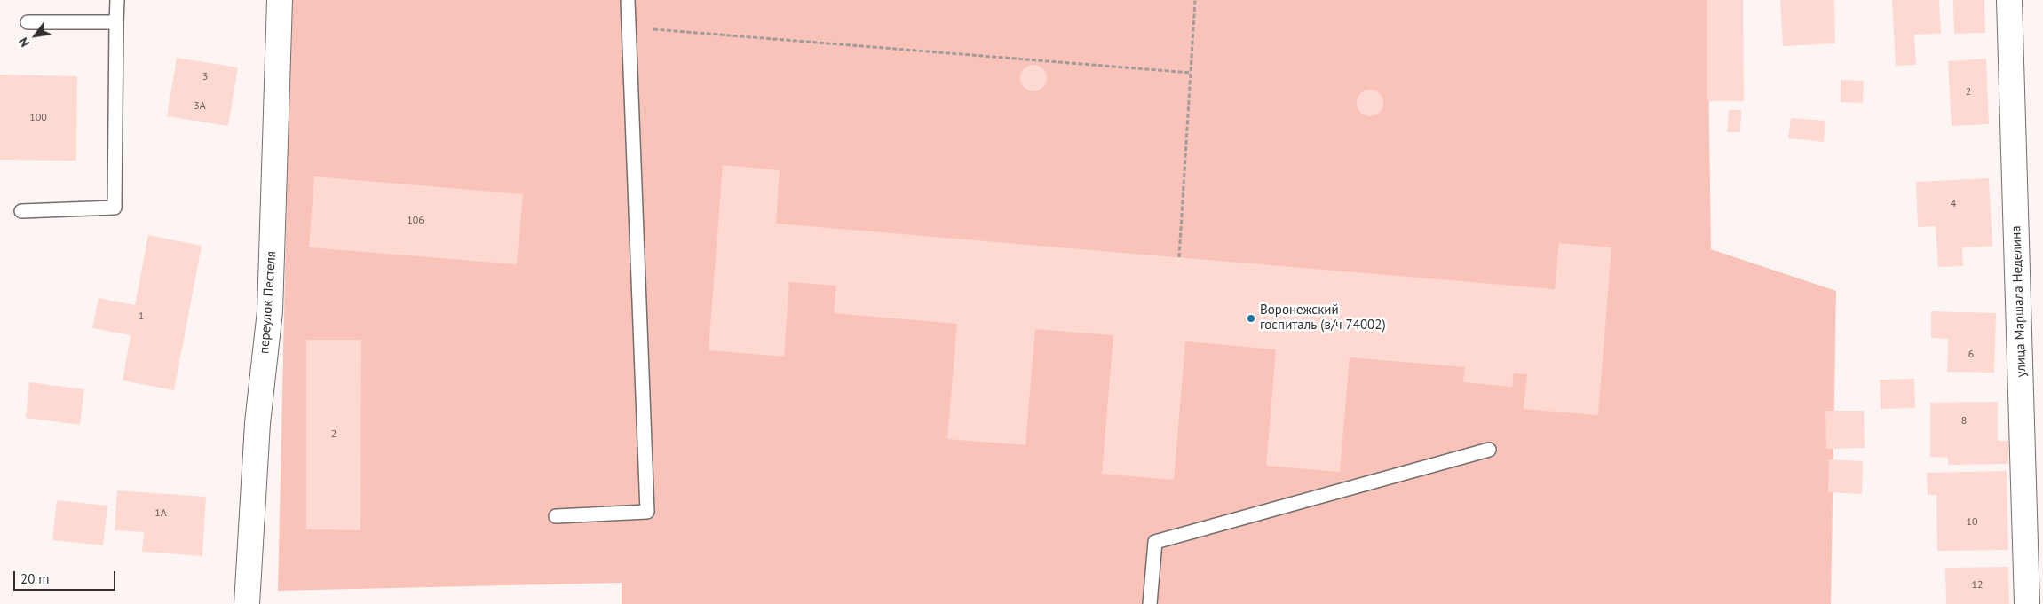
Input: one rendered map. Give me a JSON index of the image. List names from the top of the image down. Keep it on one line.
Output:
{"streets":{"street":["улица Маршала Неделина","переулок Пестеля"]},"places":["Воронежский госпиталь (в/ч 74002)"],"house_numbers":["3","2","3А","100","4","106","1","6","8","2","1А","10","12"],"scale_bar":"20 m","north":"bottom left"}
